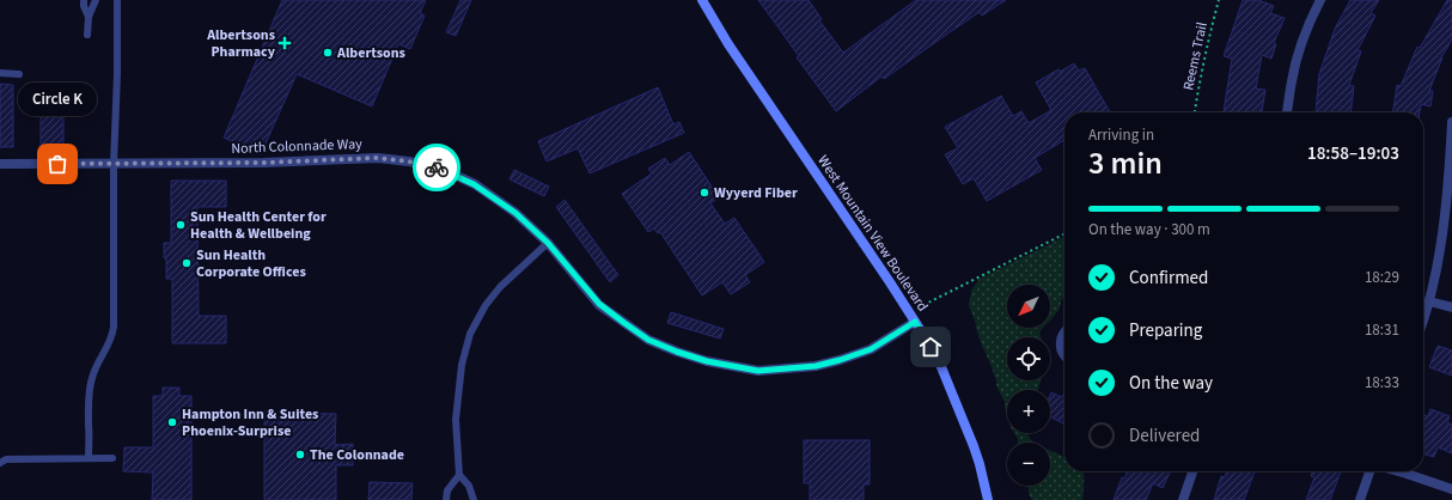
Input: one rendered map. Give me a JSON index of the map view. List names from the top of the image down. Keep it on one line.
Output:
{"streets":{"street":["North Colonnade Way","West Mountain View Boulevard"],"path":["Reems Trail"]},"crossings":[["North Colonnade Way","West Mountain View Boulevard"]],"places":{"health":["Albertsons Pharmacy"],"other":["Albertsons","Circle K","Wyyerd Fiber","Sun Health Center for Health & Wellbeing","Sun Health Corporate Offices","Hampton Inn & Suites Phoenix-Surprise","The Colonnade"]},"north":"bottom left","page":{"bubble":"Circle K","heading":["3 min","Arriving in","18:58–19:03"],"bar":"On the way · 300 m","list":[["Confirmed","18:29"],["Preparing","18:31"],["On the way","18:33"],"Delivered"],"map_buttons":["+","−"]}}
